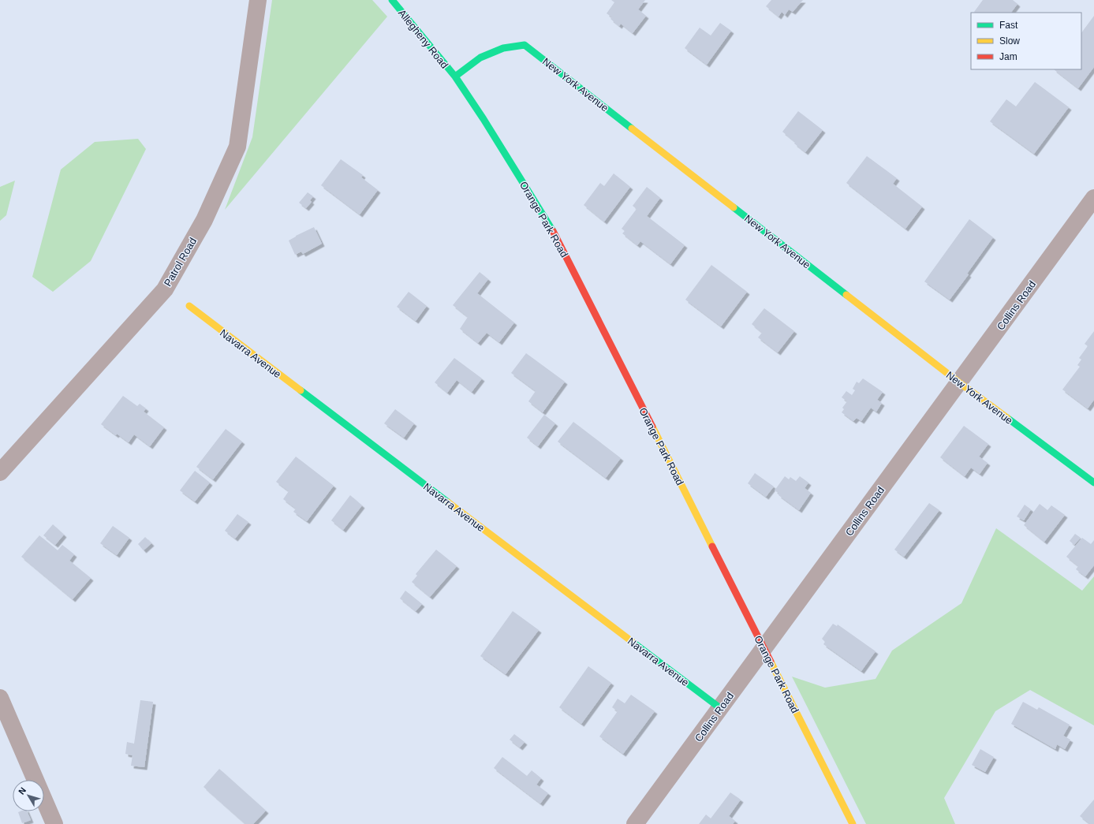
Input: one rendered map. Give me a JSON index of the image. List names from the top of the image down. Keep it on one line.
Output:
{"streets":{"street":["Allegheny Road","New York Avenue","Orange Park Road","Patrol Road","Collins Road","Navarra Avenue"]},"crossings":[["Allegheny Road","New York Avenue"],["Allegheny Road","Orange Park Road"],["New York Avenue","Orange Park Road"],["New York Avenue","Collins Road"],["Orange Park Road","Collins Road"],["Collins Road","Navarra Avenue"]],"legend":["Fast","Slow","Jam"],"north":"top left"}
